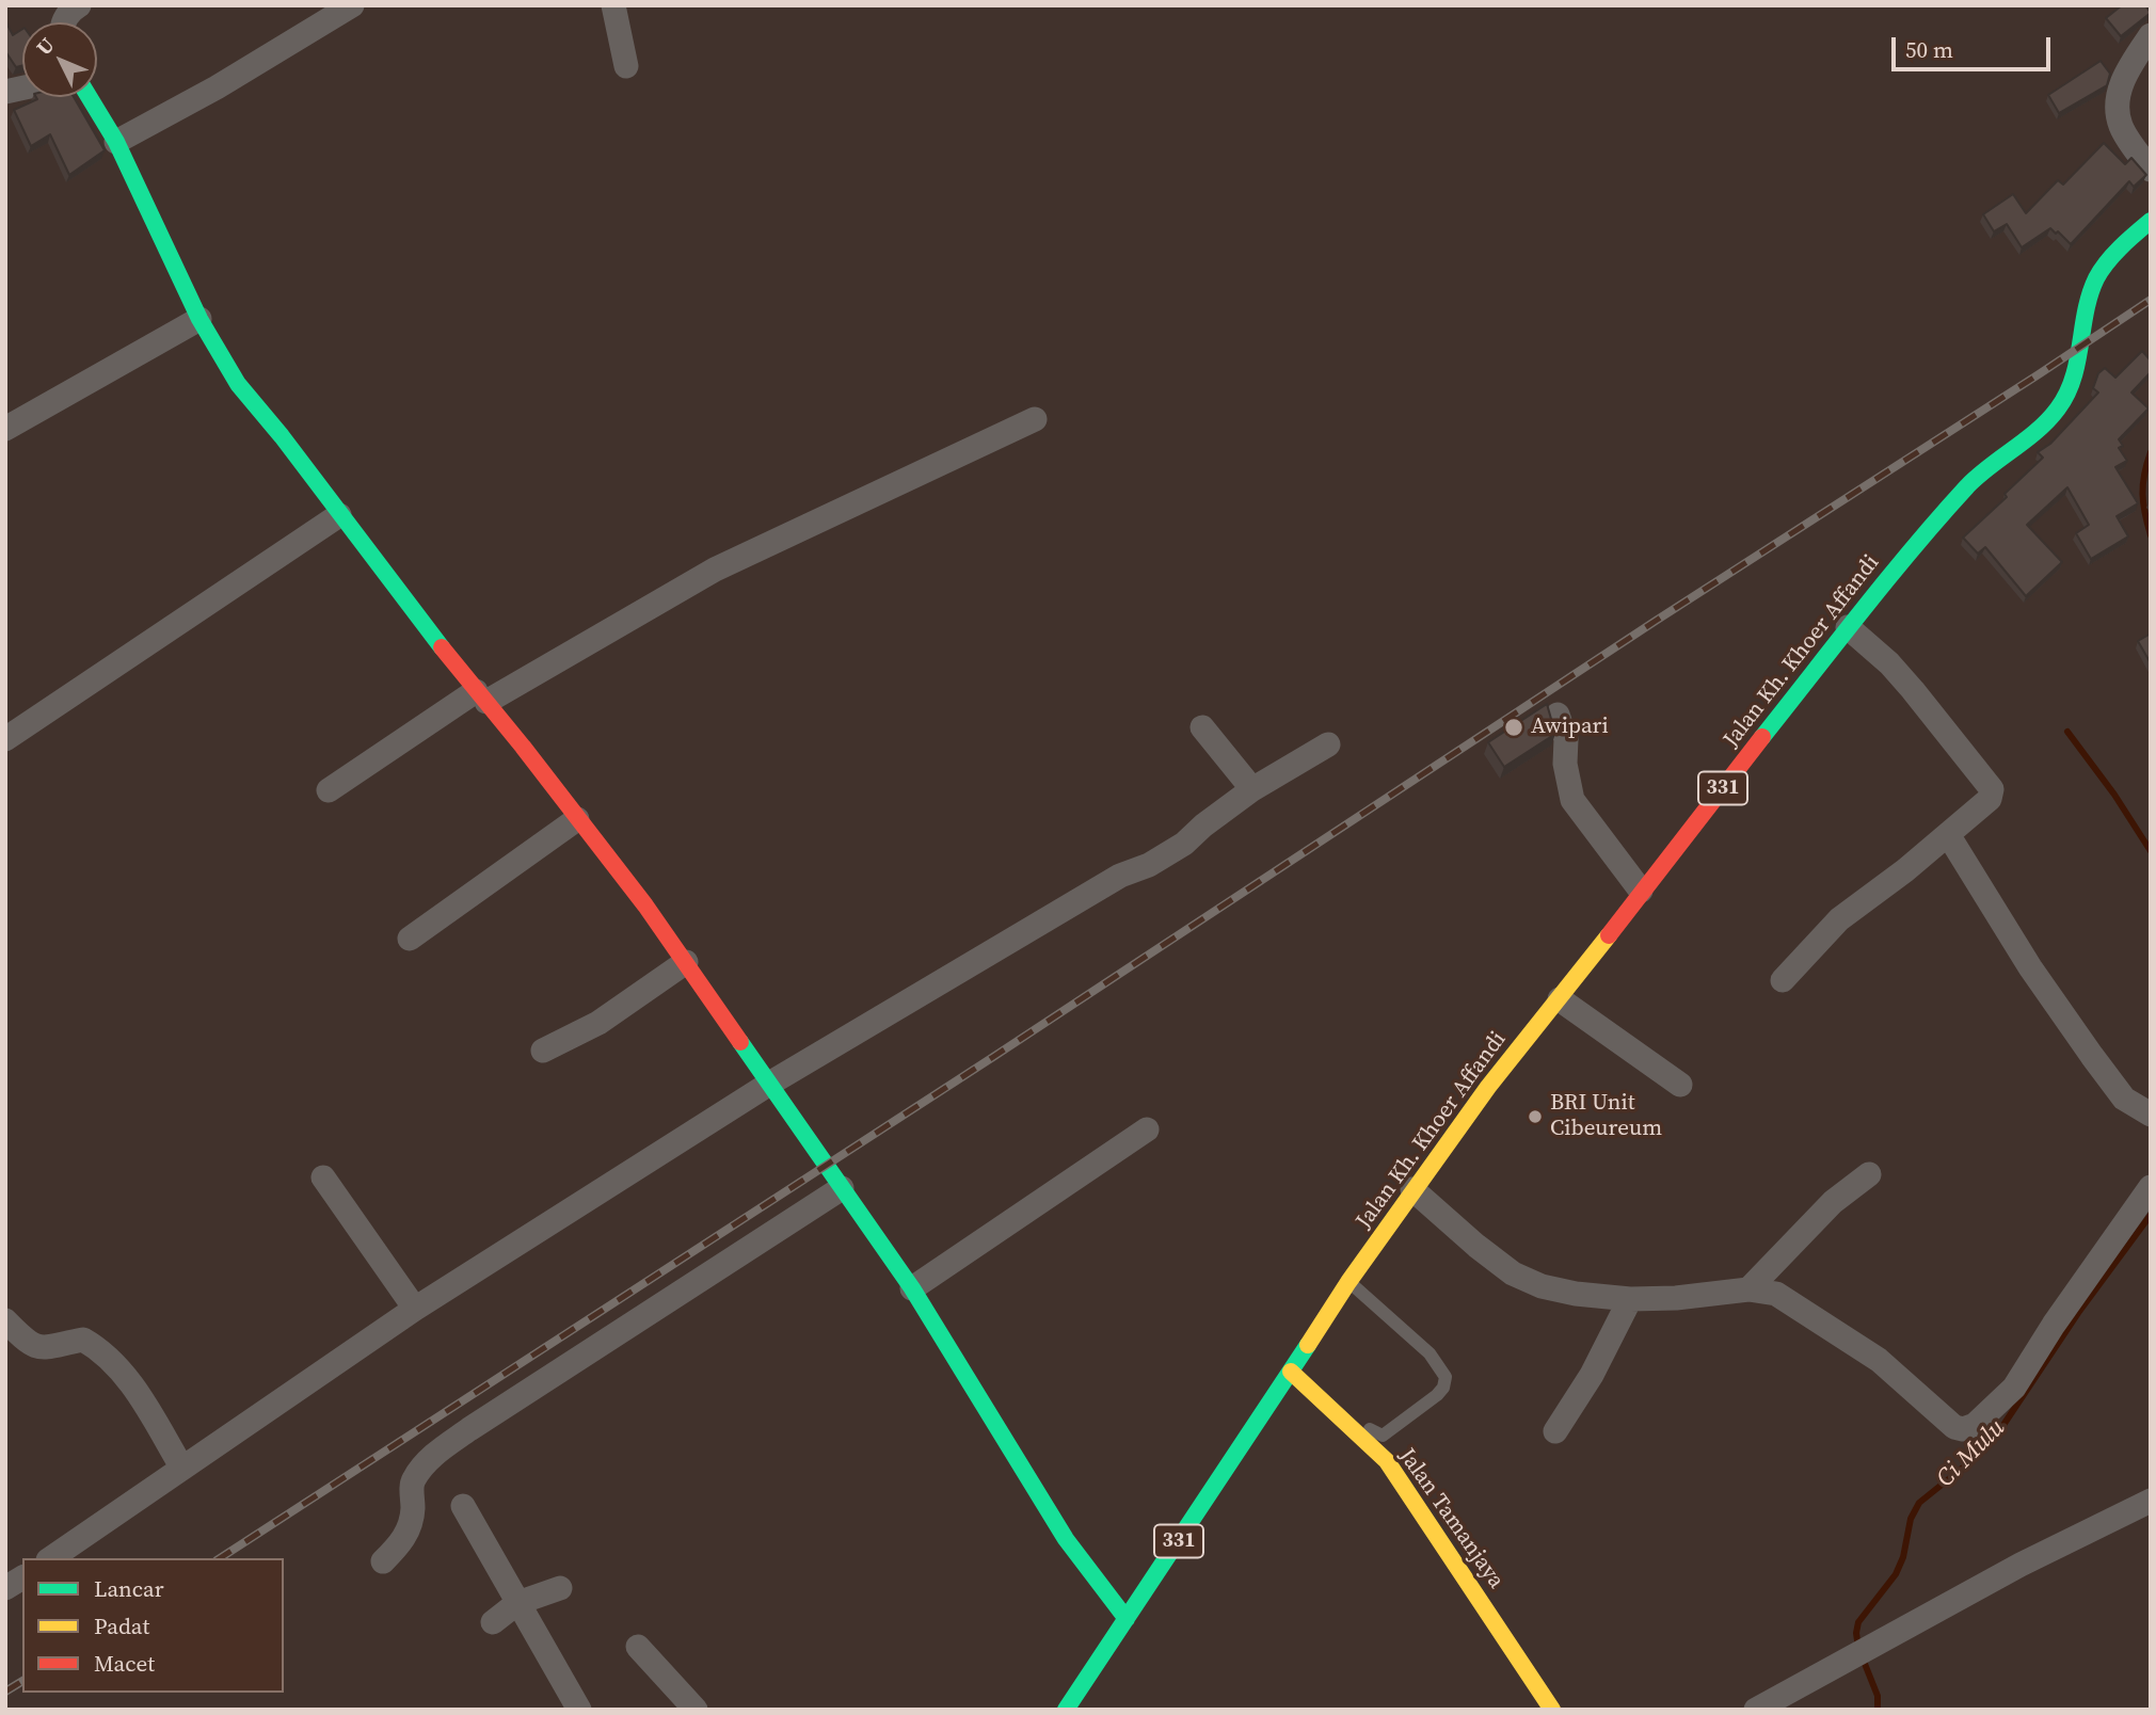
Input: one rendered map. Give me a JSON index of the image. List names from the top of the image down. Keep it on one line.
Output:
{"streets":{"street":["Jalan Kh. Khoer Affandi","331","Jalan Tamanjaya"]},"crossings":[["Jalan Kh. Khoer Affandi","331"],["Jalan Kh. Khoer Affandi","Jalan Tamanjaya"],["331","Jalan Tamanjaya"]],"water":["Ci Mulu"],"places":["Awipari","BRI Unit Cibeureum"],"legend":["Lancar","Padat","Macet"],"scale_bar":"50 m","north":"top left"}
